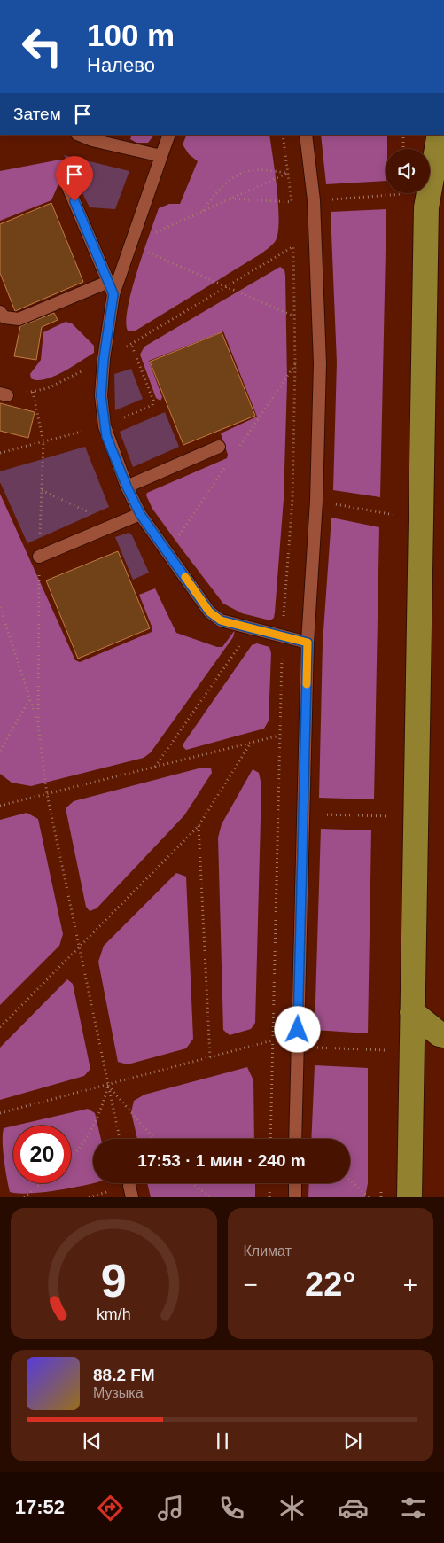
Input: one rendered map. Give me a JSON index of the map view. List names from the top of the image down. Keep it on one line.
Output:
{"page":{"turn":["100 m","Налево"],"then":"Затем","limit":"20","trip":"17:53 · 1 мин · 240 m","tile":"Климат","heat":["−","22°","+"],"song":["88.2 FM","Музыка"],"tabs":"17:52","gauge":["9","km/h"]}}
